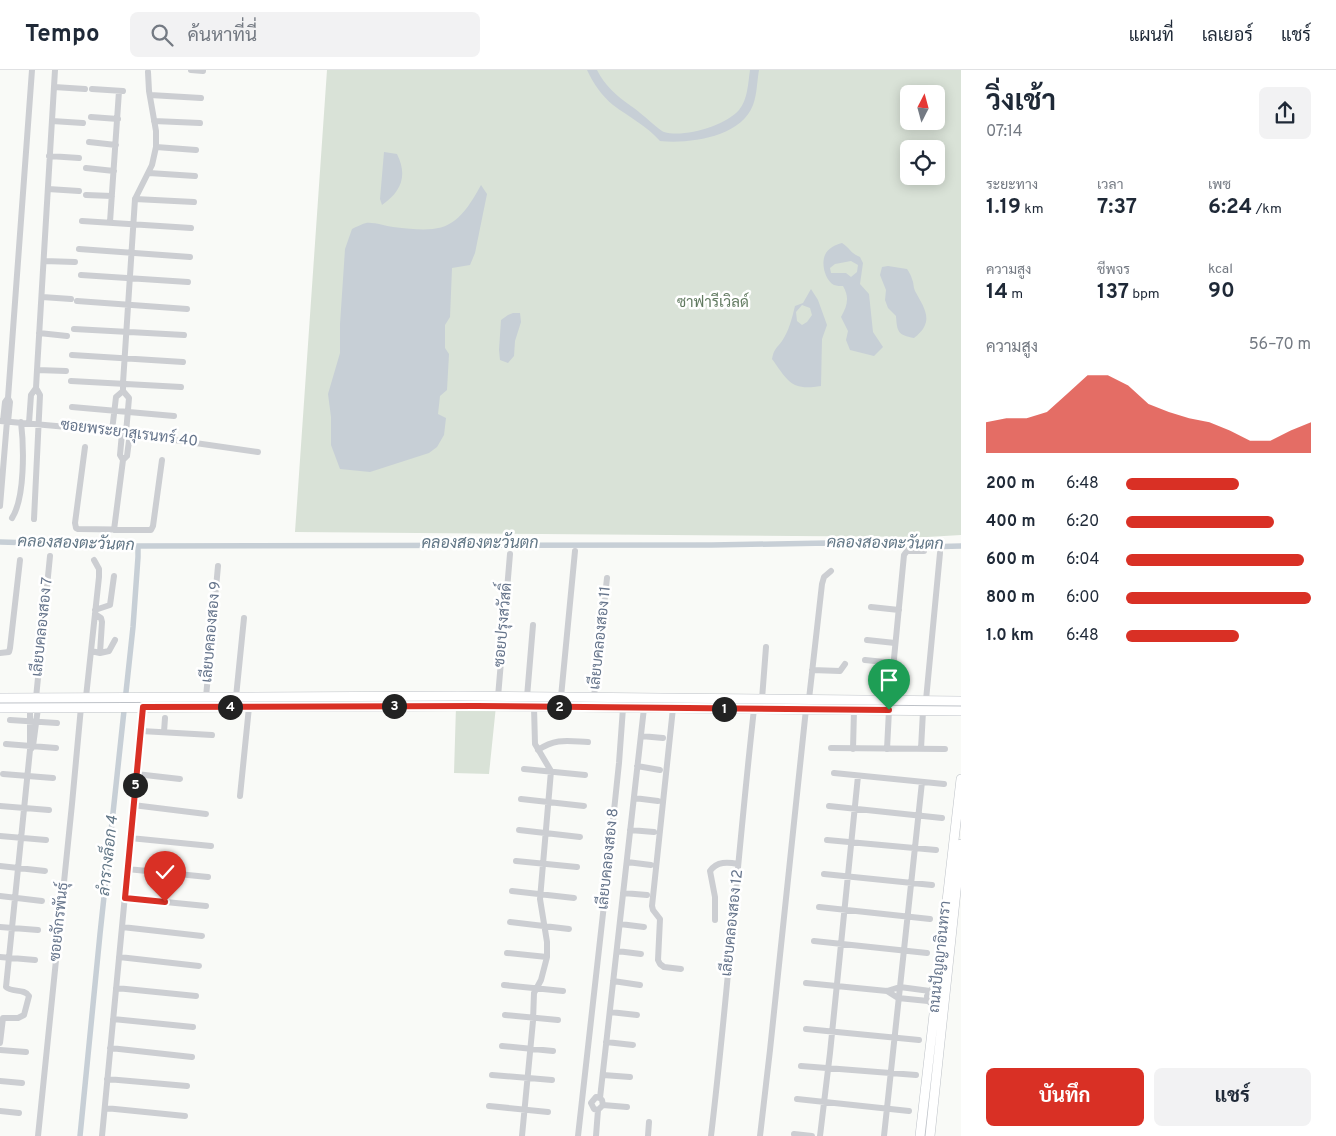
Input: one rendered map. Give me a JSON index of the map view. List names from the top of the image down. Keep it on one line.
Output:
{"streets":{"main road":["ถนนปัญญาอินทรา"],"street":["ซอยพระยาสุเรนทร์ 40","ซอยปรุงสวัสดิ์","เลียบคลองสอง 7","เลียบคลองสอง 9","เลียบคลองสอง 11","เลียบคลองสอง 8","ซอยจักรพันธุ์","เลียบคลองสอง 12"]},"water":["คลองสองตะวันตก","ลำรางล็อก 4"],"parks":["ซาฟารีเวิลด์"],"north":"top","page":{"header":"Tempo","search":"ค้นหาที่นี่","nav":["แผนที่","เลเยอร์","แชร์"],"heading":["วิ่งเช้า","07:14"],"stats":[["ระยะทาง","1.19 km"],["เวลา","7:37"],["เพซ","6:24 /km"],["ความสูง","14 m"],["ชีพจร","137 bpm"],["kcal","90"]],"chart":["ความสูง","56–70 m"],"list":[{"name":"200 m","note":"6:48"},{"name":"400 m","note":"6:20"},{"name":"600 m","note":"6:04"},{"name":"800 m","note":"6:00"},{"name":"1.0 km","note":"6:48"}],"pins":["3","2","4","1","5"],"buttons":["บันทึก","แชร์"]}}
